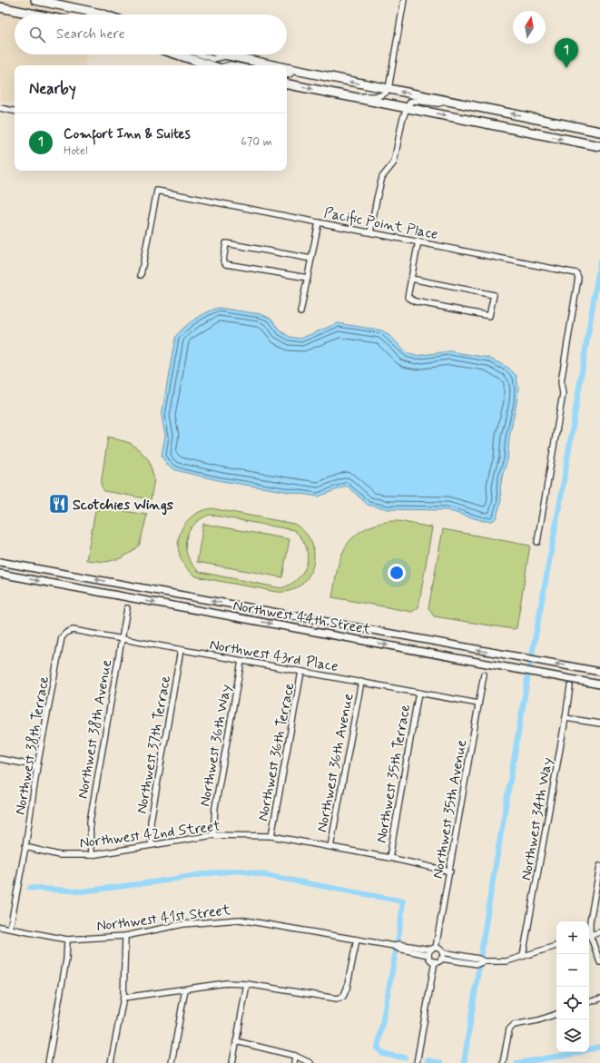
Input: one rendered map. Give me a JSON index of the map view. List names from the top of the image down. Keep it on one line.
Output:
{"streets":{"street":["Pacific Point Place","Northwest 44th Street","Northwest 43rd Place","Northwest 38th Avenue","Northwest 37th Terrace","Northwest 38th Terrace","Northwest 36th Way","Northwest 36th Terrace","Northwest 36th Avenue","Northwest 35th Terrace","Northwest 35th Avenue","Northwest 34th Way","Northwest 42nd Street","Northwest 41st Street"]},"crossings":[["Northwest 43rd Place","Northwest 38th Avenue"],["Northwest 43rd Place","Northwest 37th Terrace"],["Northwest 43rd Place","Northwest 38th Terrace"],["Northwest 43rd Place","Northwest 36th Way"],["Northwest 43rd Place","Northwest 36th Terrace"],["Northwest 43rd Place","Northwest 36th Avenue"],["Northwest 43rd Place","Northwest 35th Terrace"],["Northwest 43rd Place","Northwest 35th Avenue"],["Northwest 38th Avenue","Northwest 42nd Street"],["Northwest 37th Terrace","Northwest 42nd Street"],["Northwest 38th Terrace","Northwest 42nd Street"],["Northwest 38th Terrace","Northwest 41st Street"],["Northwest 36th Way","Northwest 42nd Street"],["Northwest 36th Terrace","Northwest 42nd Street"],["Northwest 36th Avenue","Northwest 42nd Street"],["Northwest 35th Terrace","Northwest 42nd Street"],["Northwest 35th Avenue","Northwest 42nd Street"],["Northwest 35th Avenue","Northwest 41st Street"]],"places":{"restaurant":["Scotchies Wings"]},"north":"top","page":{"search":"Search here","pins":"1","heading":"Nearby","list":[{"mark":"1","name":"Comfort Inn & Suites","note":"Hotel","value":"670 m"}],"map_buttons":["+","−"]}}
